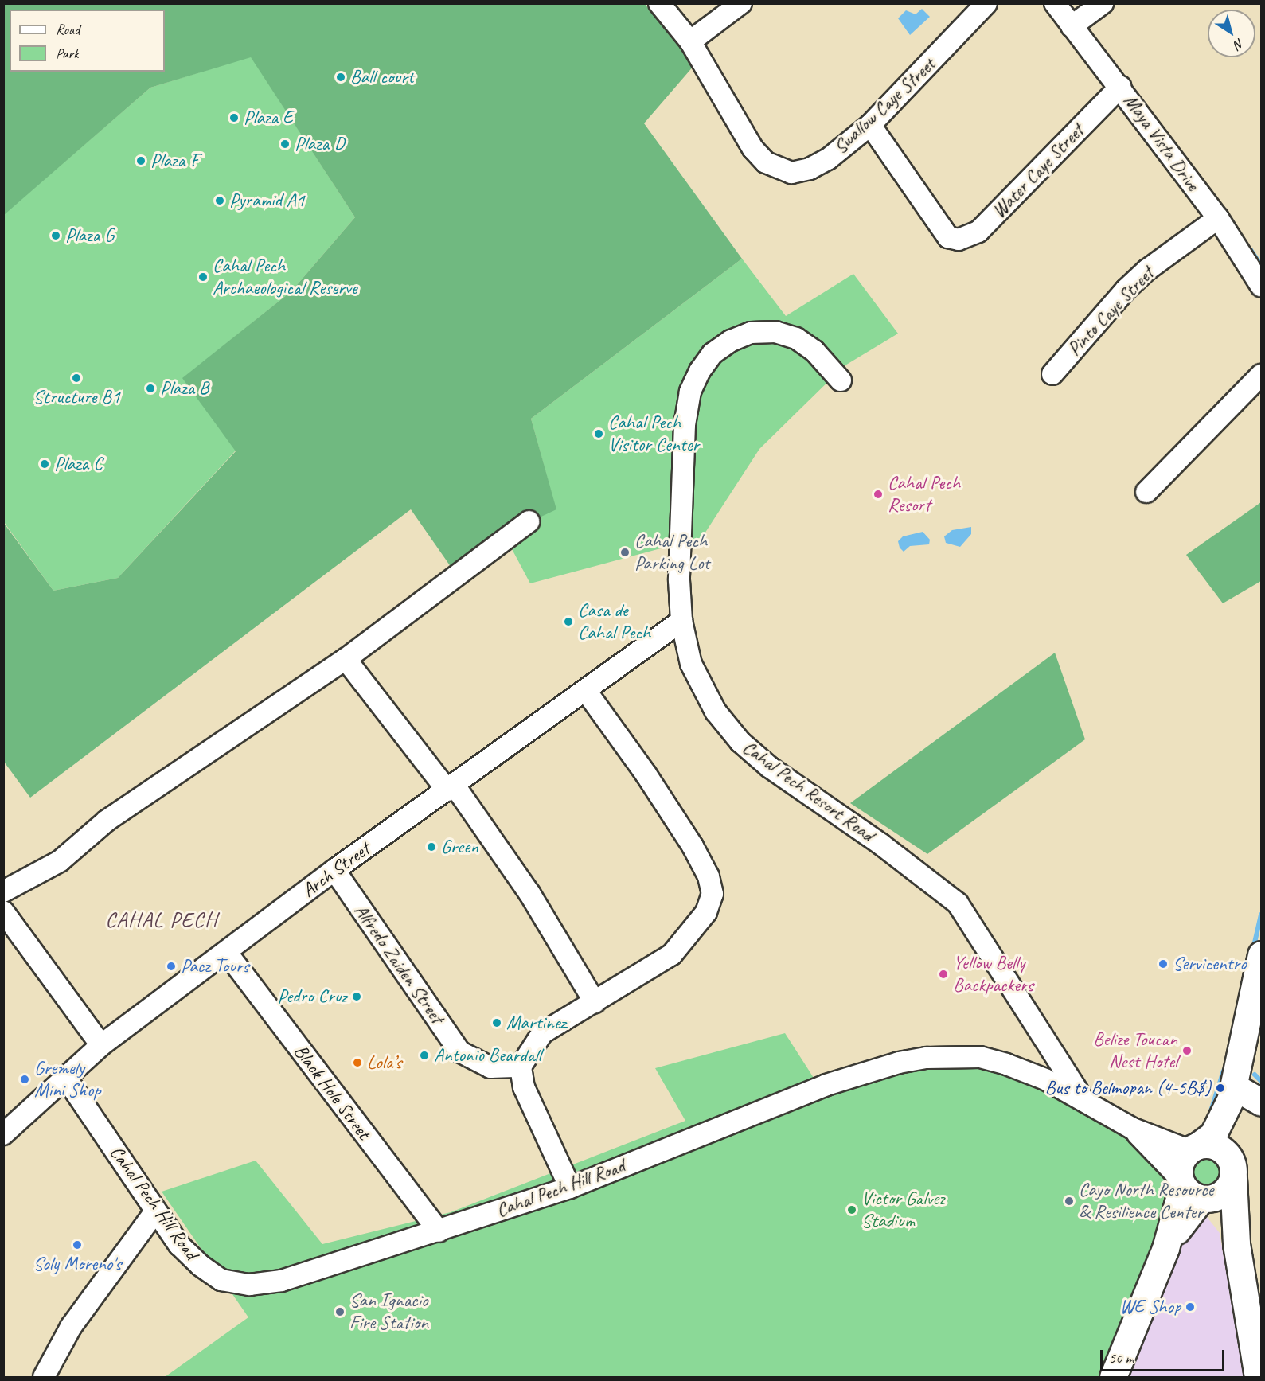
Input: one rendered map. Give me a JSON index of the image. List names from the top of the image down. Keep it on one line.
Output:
{"streets":{"street":["Swallow Caye Street","Maya Vista Drive","Water Caye Street","Pinto Caye Street","Cahal Pech Resort Road","Arch Street","Alfredo Zaiden Street","Black Hole Street","Cahal Pech Hill Road"]},"crossings":[["Swallow Caye Street","Water Caye Street"],["Maya Vista Drive","Water Caye Street"],["Maya Vista Drive","Pinto Caye Street"],["Cahal Pech Resort Road","Arch Street"],["Cahal Pech Resort Road","Cahal Pech Hill Road"],["Arch Street","Alfredo Zaiden Street"],["Arch Street","Black Hole Street"],["Arch Street","Cahal Pech Hill Road"],["Black Hole Street","Cahal Pech Hill Road"]],"districts":["CAHAL PECH"],"places":["Ball court","Plaza E","Plaza D","Plaza F","Pyramid A1","Plaza G","Cahal Pech Archaeological Reserve","Structure B1","Plaza B","Cahal Pech Visitor Center","Plaza C","Cahal Pech Resort","Cahal Pech Parking Lot","Casa de Cahal Pech","Green","Servicentro","Pacz Tours","Yellow Belly Backpackers","Pedro Cruz","Martinez","Belize Toucan Nest Hotel","Antonio Beardall","Lola’s","Gremely Mini Shop","Bus to Belmopan (4-5B$)","Cayo North Resource & Resilience Center","Victor Galvez Stadium","Soly Moreno's","WE Shop","San Ignacio Fire Station"],"legend":["Road","Park"],"scale_bar":"50 m","north":"bottom right"}
